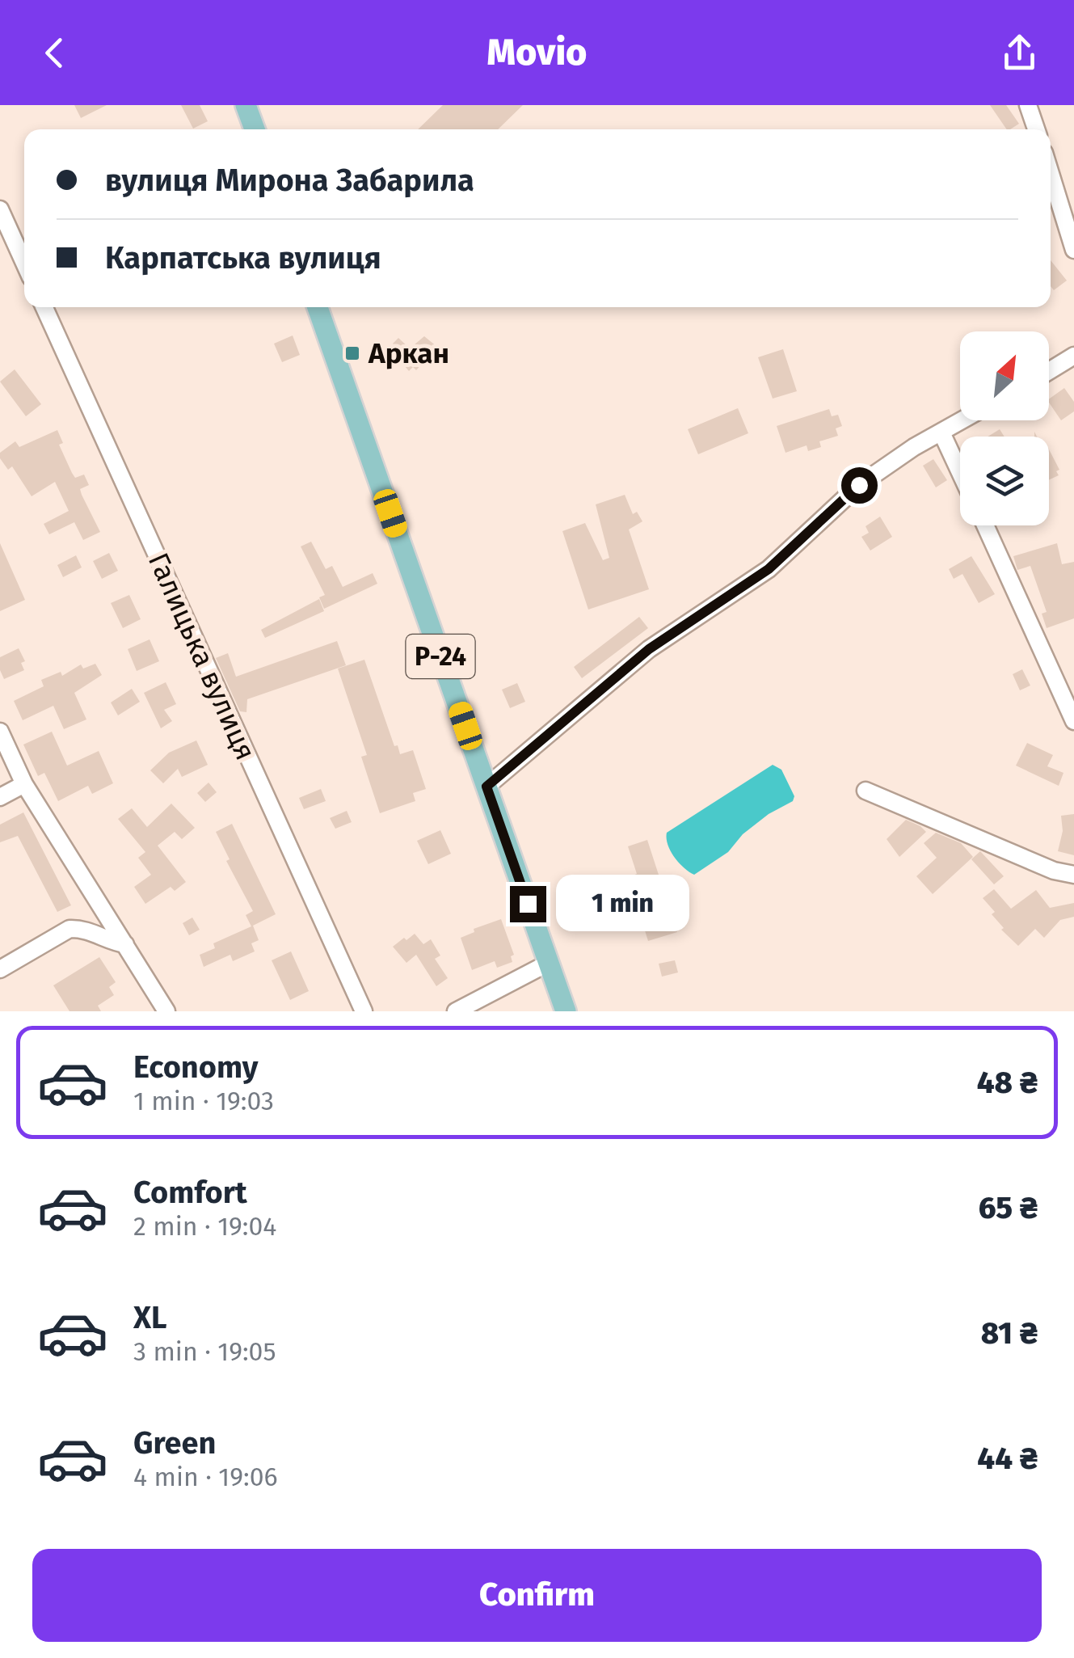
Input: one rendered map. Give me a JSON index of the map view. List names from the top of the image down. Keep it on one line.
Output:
{"streets":{"main road":["Р-24"],"street":["Галицька вулиця"]},"places":{"transit":["Аркан"]},"north":"top right","page":{"header":"Movio","banner":["вулиця Мирона Забарила","Карпатська вулиця"],"bubble":"1 min","list":[{"name":"Economy","note":"1 min · 19:03","value":"48 ₴"},{"name":"Comfort","note":"2 min · 19:04","value":"65 ₴"},{"name":"XL","note":"3 min · 19:05","value":"81 ₴"},{"name":"Green","note":"4 min · 19:06","value":"44 ₴"}],"buttons":"Confirm"}}
